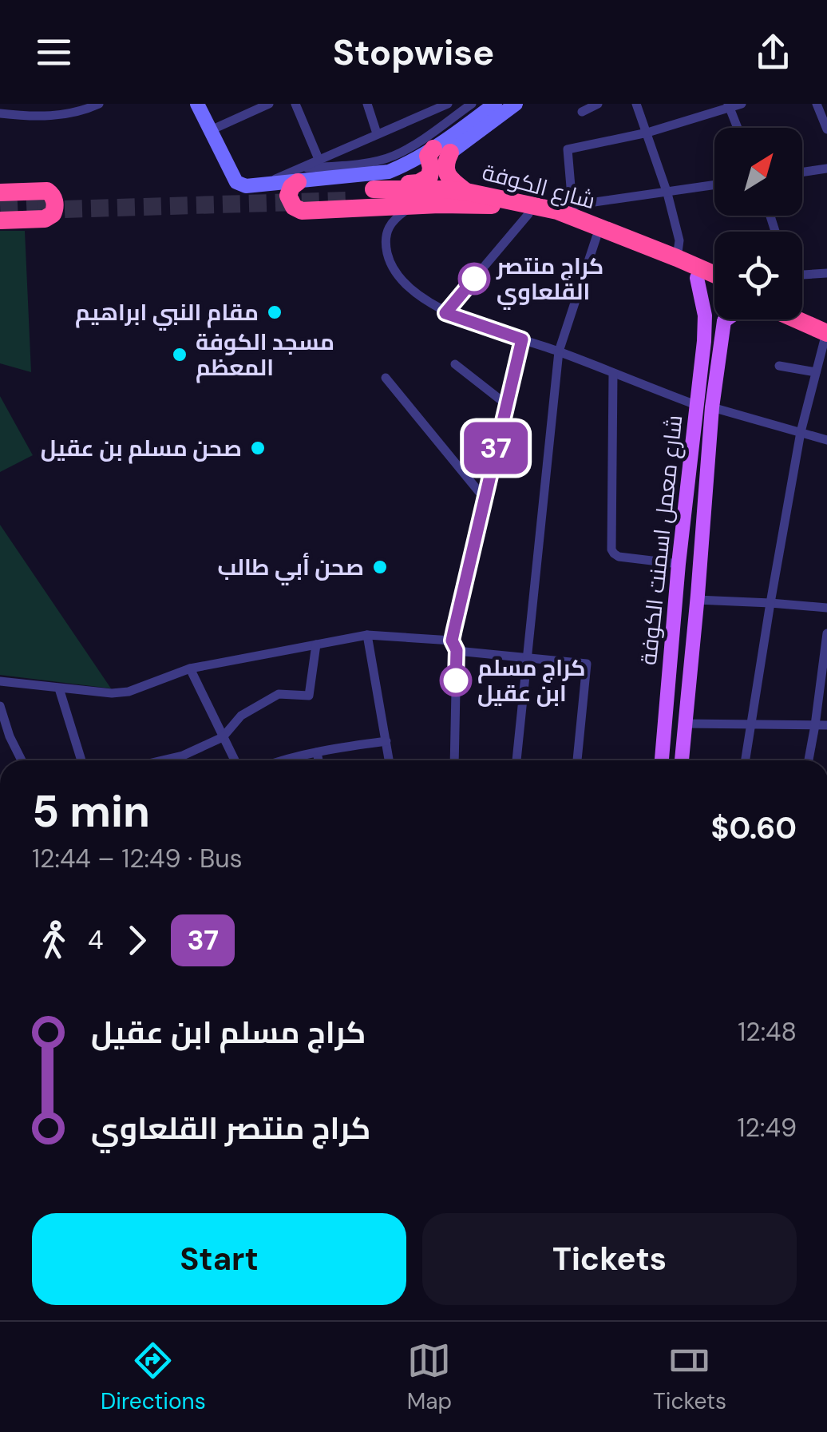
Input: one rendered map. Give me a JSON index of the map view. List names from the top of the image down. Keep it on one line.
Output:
{"streets":{"highway":["شارع الكوفة"],"main road":["شارع معمل اسمنت الكوفة"]},"crossings":[["شارع الكوفة","شارع معمل اسمنت الكوفة"]],"places":["كراج منتصر القلعاوي","مقام النبي ابراهيم","مسجد الكوفة المعظم","صحن مسلم بن عقيل","صحن أبي طالب","كراج مسلم ابن عقيل"],"lines":["bus line 37"],"north":"top right","page":{"header":"Stopwise","on_map":"37","heading":["5 min","12:44 – 12:49 · Bus","$0.60"],"legs":["4","37"],"list":[{"name":"كراج مسلم ابن عقيل","value":"12:48"},{"name":"كراج منتصر القلعاوي","value":"12:49"}],"buttons":["Start","Tickets"],"tabs":["Directions","Map","Tickets"]}}
